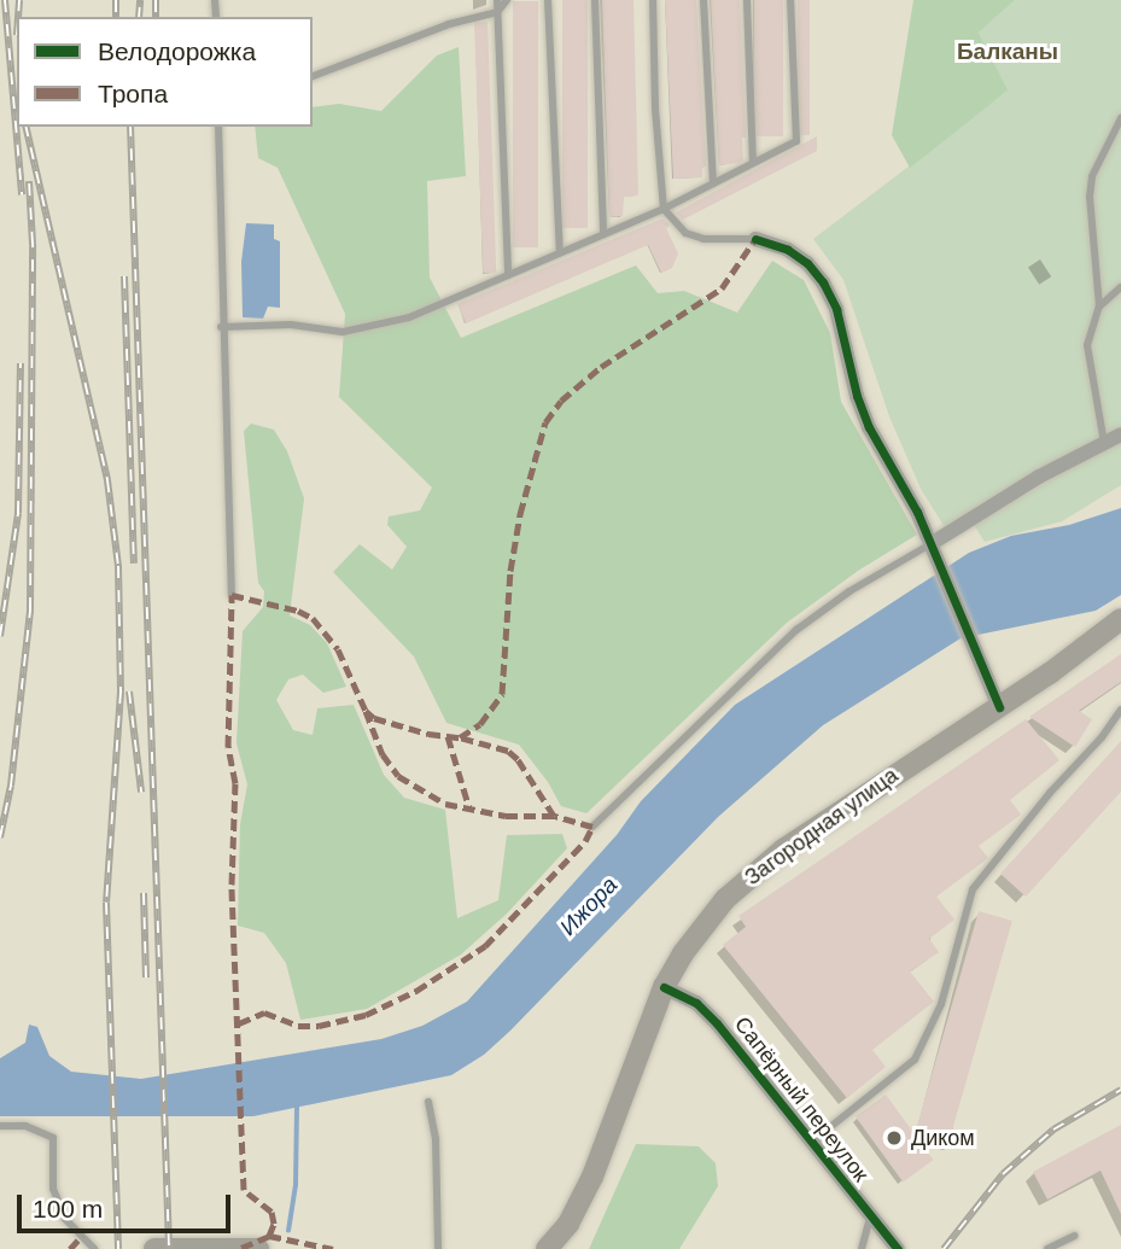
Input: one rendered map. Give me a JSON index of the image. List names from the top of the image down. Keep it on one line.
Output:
{"streets":{"main road":["Загородная улица"],"street":["Сапёрный переулок"]},"crossings":[["Загородная улица","Сапёрный переулок"]],"districts":["Балканы"],"water":["Ижора"],"places":["Диком"],"legend":["Велодорожка","Тропа"],"scale_bar":"100 m"}
